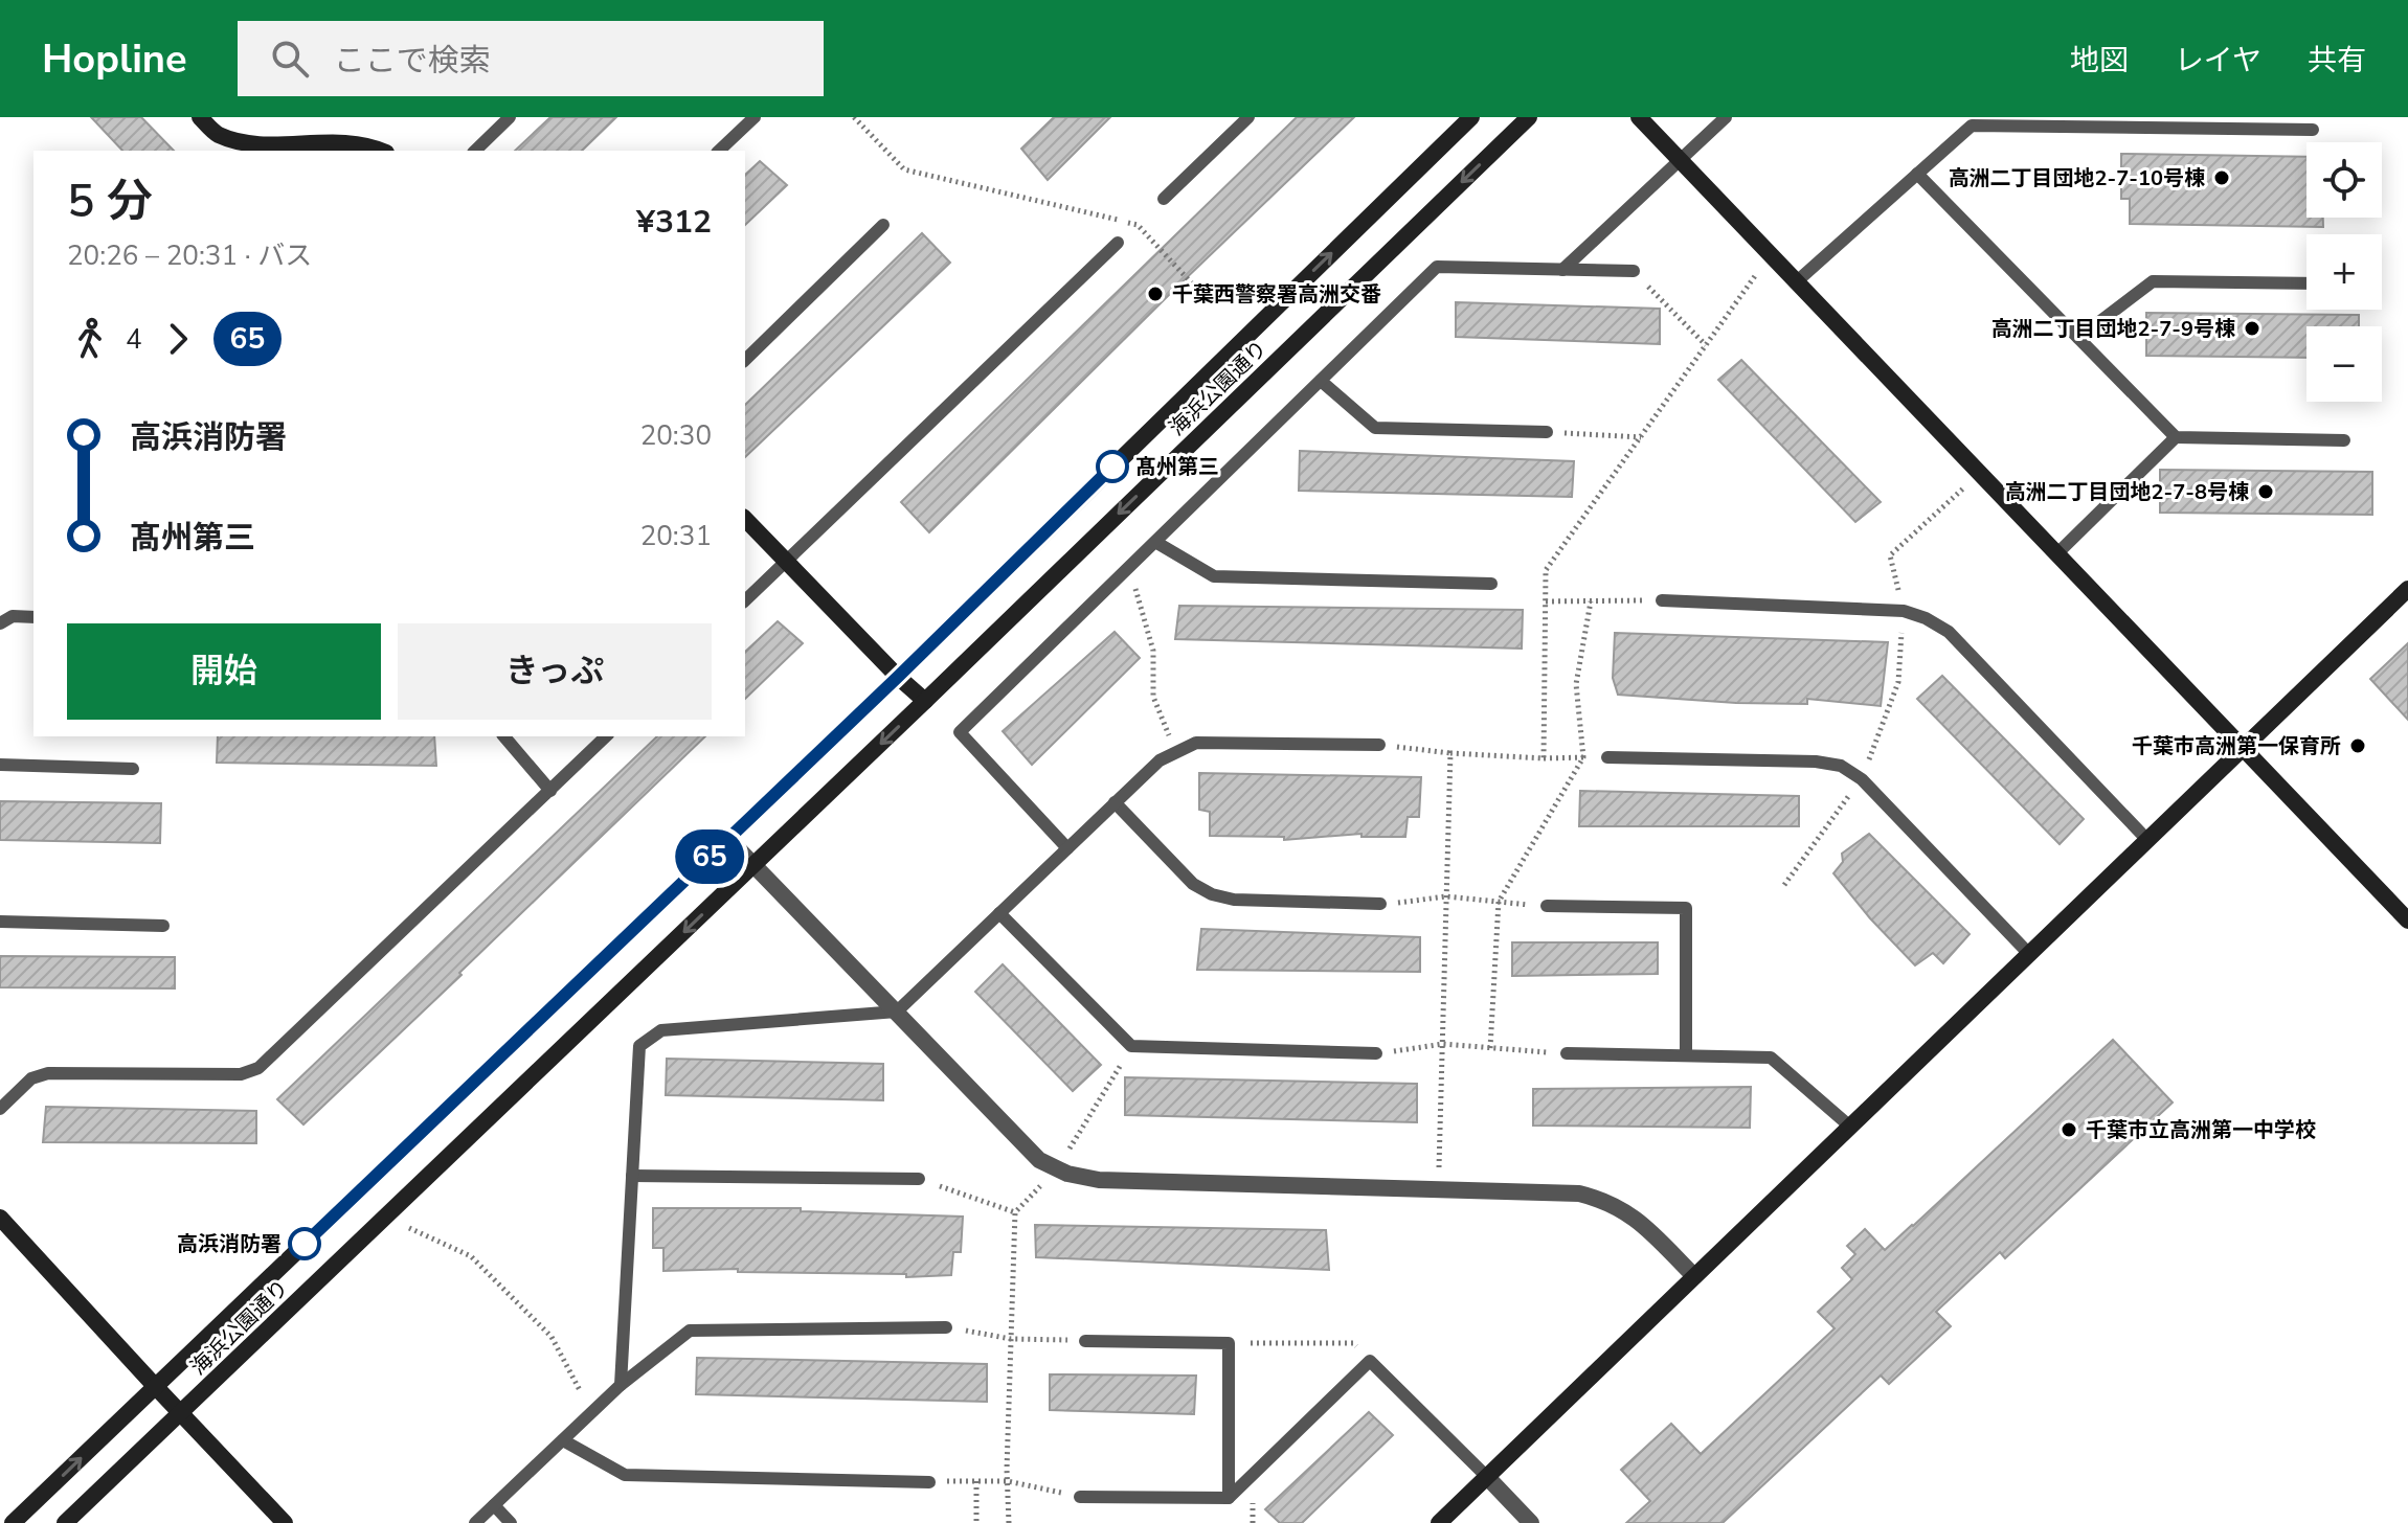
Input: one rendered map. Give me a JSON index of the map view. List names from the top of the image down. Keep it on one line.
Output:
{"streets":{"street":["海浜公園通り"]},"places":["高洲二丁目団地2-7-10号棟","千葉西警察署高洲交番","高洲二丁目団地2-7-9号棟","髙州第三","高洲二丁目団地2-7-8号棟","千葉市高洲第一保育所","千葉市立高洲第一中学校","高浜消防署"],"lines":["bus line 65"],"page":{"header":"Hopline","search":"ここで検索","nav":["地図","レイヤ","共有"],"on_map":"65","map_buttons":["+","−"],"heading":["5 分","20:26 – 20:31 · バス","¥312"],"legs":["4","65"],"list":[{"name":"高浜消防署","value":"20:30"},{"name":"髙州第三","value":"20:31"}],"buttons":["開始","きっぷ"]}}
